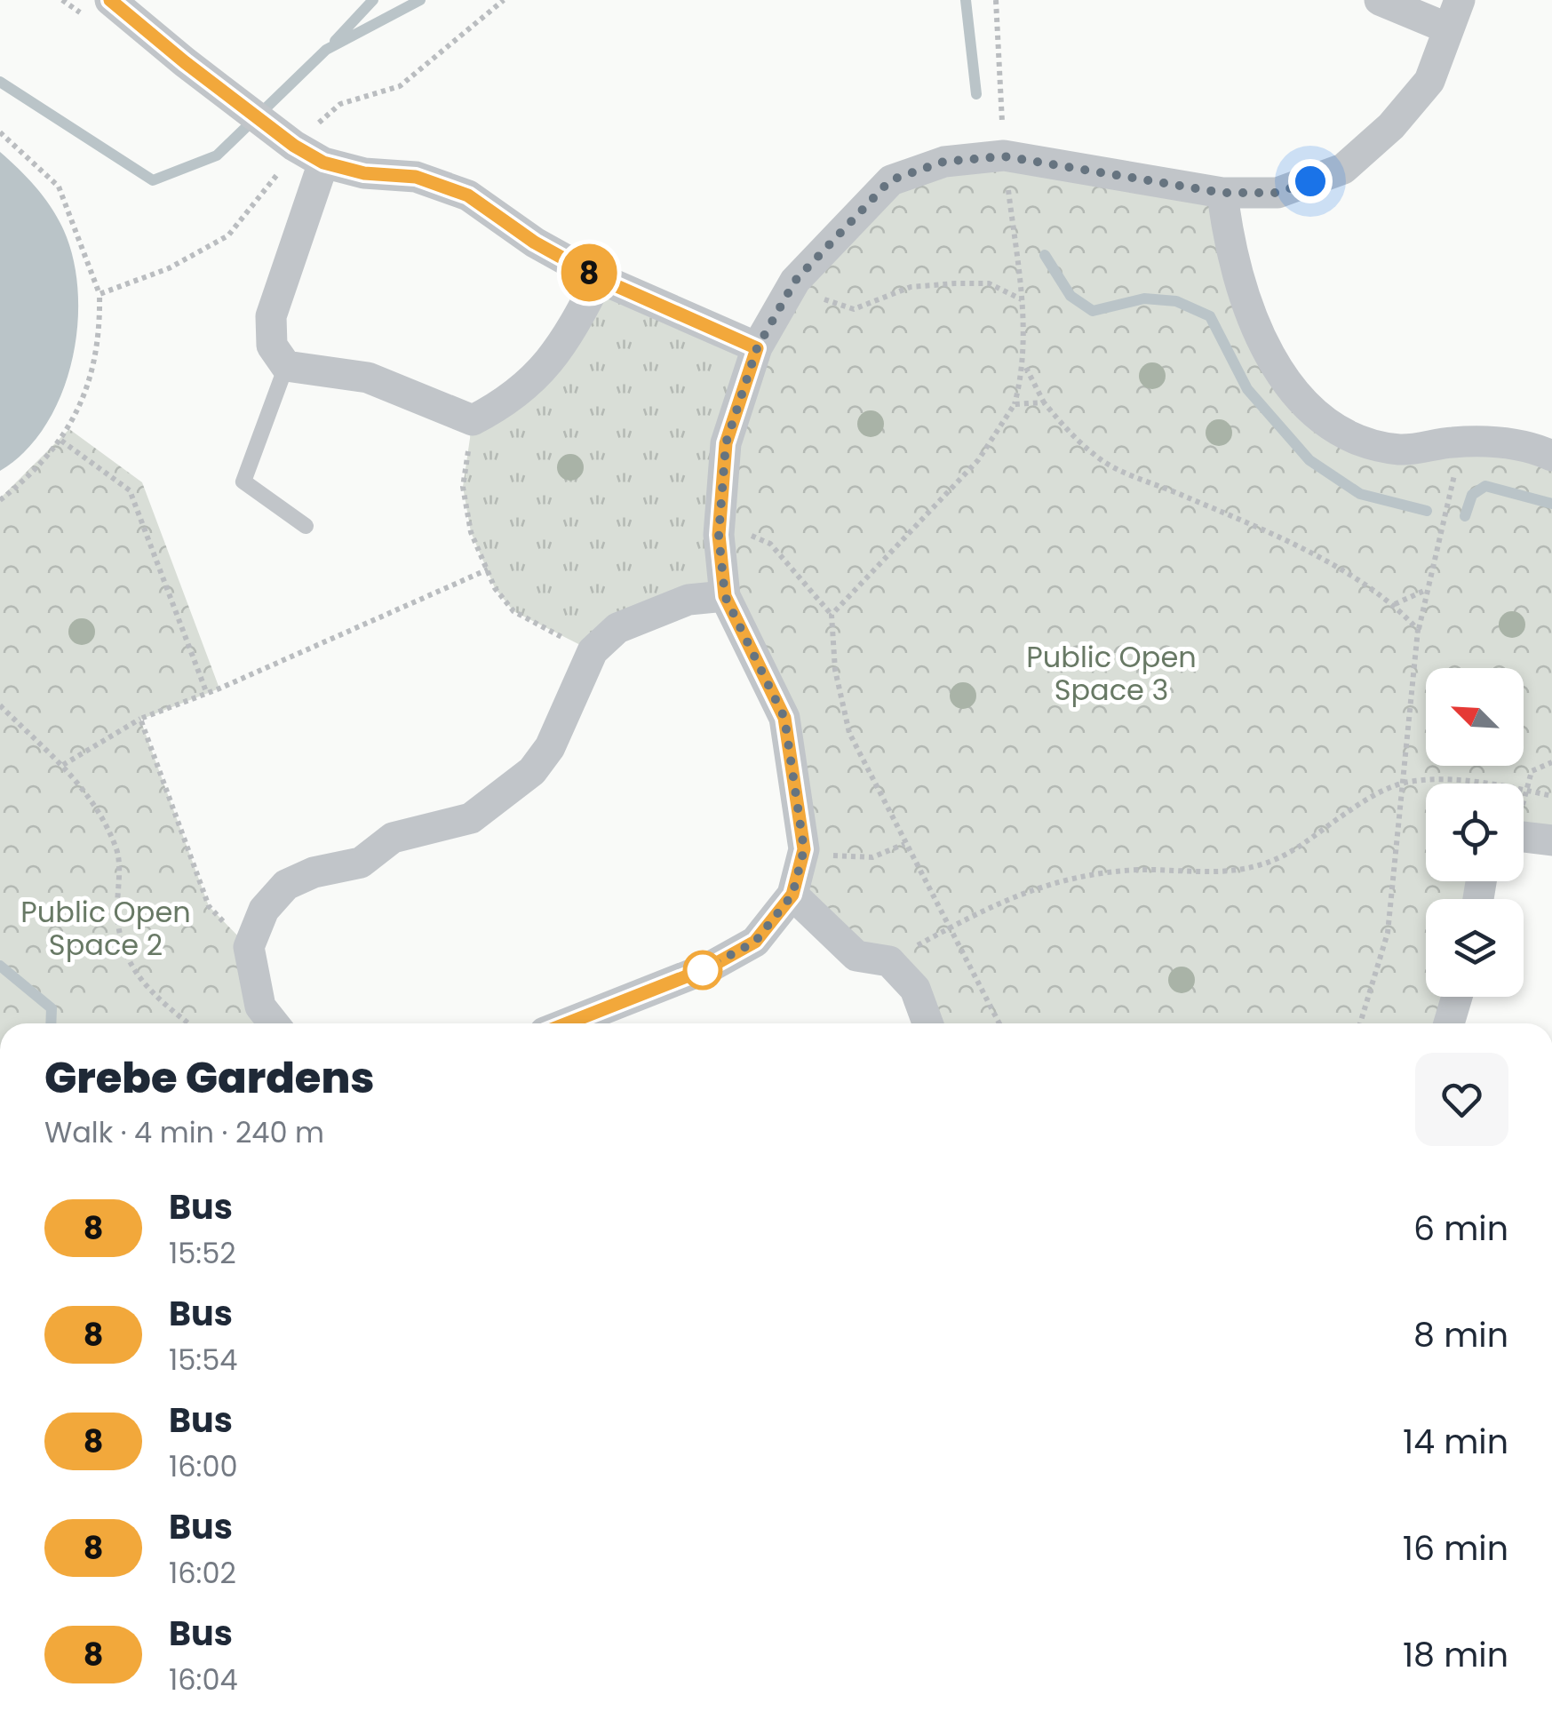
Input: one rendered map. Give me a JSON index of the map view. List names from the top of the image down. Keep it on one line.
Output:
{"parks":["Public Open Space 3","Public Open Space 2"],"lines":["bus line 8"],"north":"top left","page":{"on_map":"8","heading":["Grebe Gardens","Walk · 4 min · 240 m"],"list":[{"mark":"8","name":"Bus","note":"15:52","value":"6 min"},{"mark":"8","name":"Bus","note":"15:54","value":"8 min"},{"mark":"8","name":"Bus","note":"16:00","value":"14 min"},{"mark":"8","name":"Bus","note":"16:02","value":"16 min"},{"mark":"8","name":"Bus","note":"16:04","value":"18 min"}]}}
